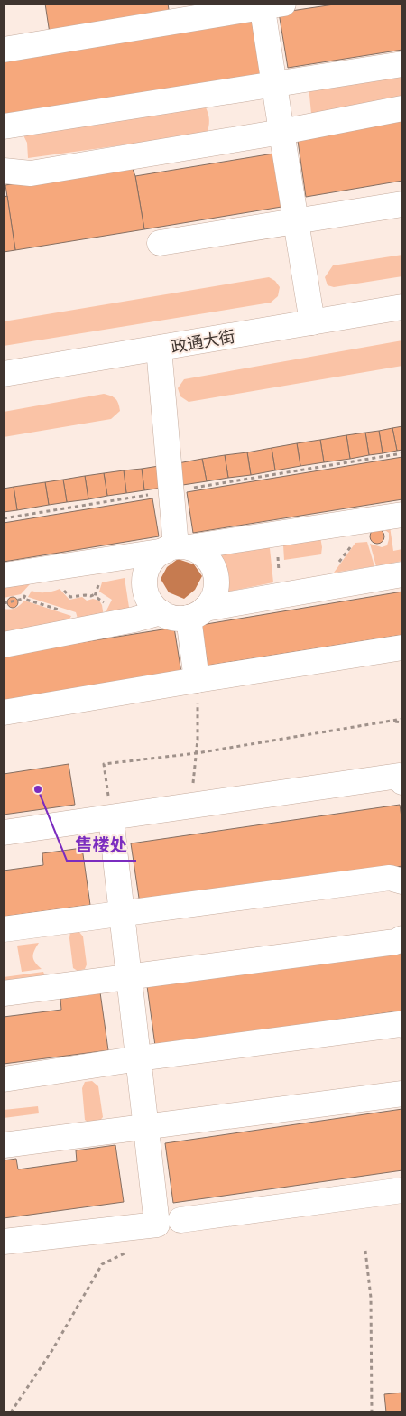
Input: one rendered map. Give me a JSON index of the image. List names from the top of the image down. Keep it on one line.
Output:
{"streets":{"street":["政通大街"]},"places":["售楼处"]}
